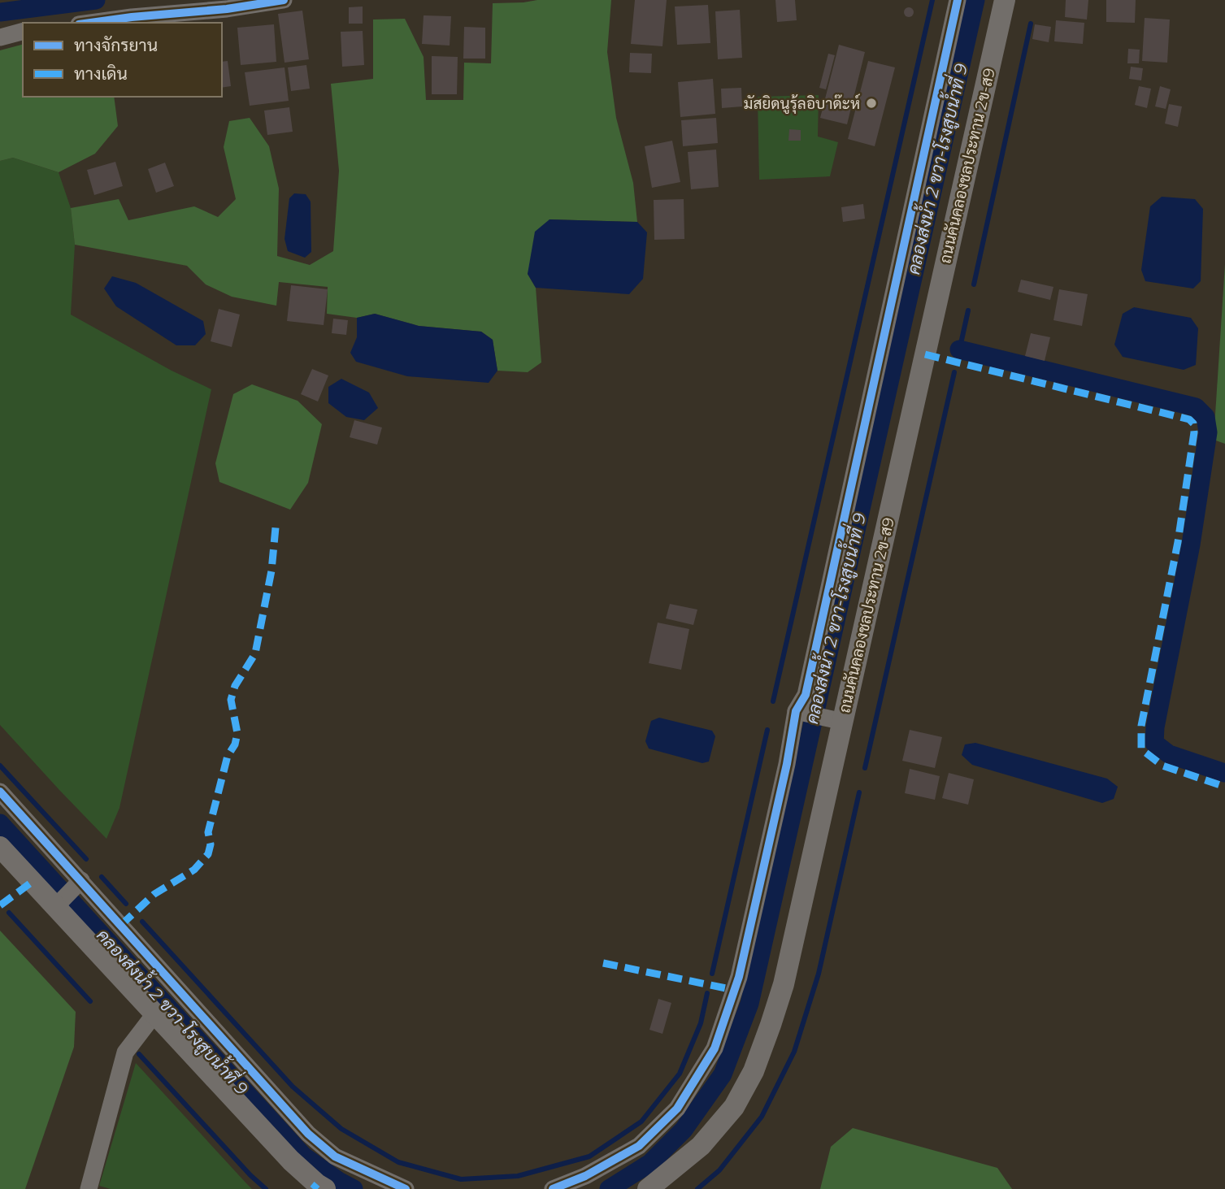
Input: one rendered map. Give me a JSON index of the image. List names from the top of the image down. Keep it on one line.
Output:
{"streets":{"street":["ถนนคันคลองชลประทาน 2ข-ส9"]},"water":["คลองส่งน้ำ 2 ขวา-โรงสูบน้ำที่ 9"],"places":["มัสยิดนูรุ้ลอิบาด๊ะห์"],"legend":["ทางจักรยาน","ทางเดิน"]}
